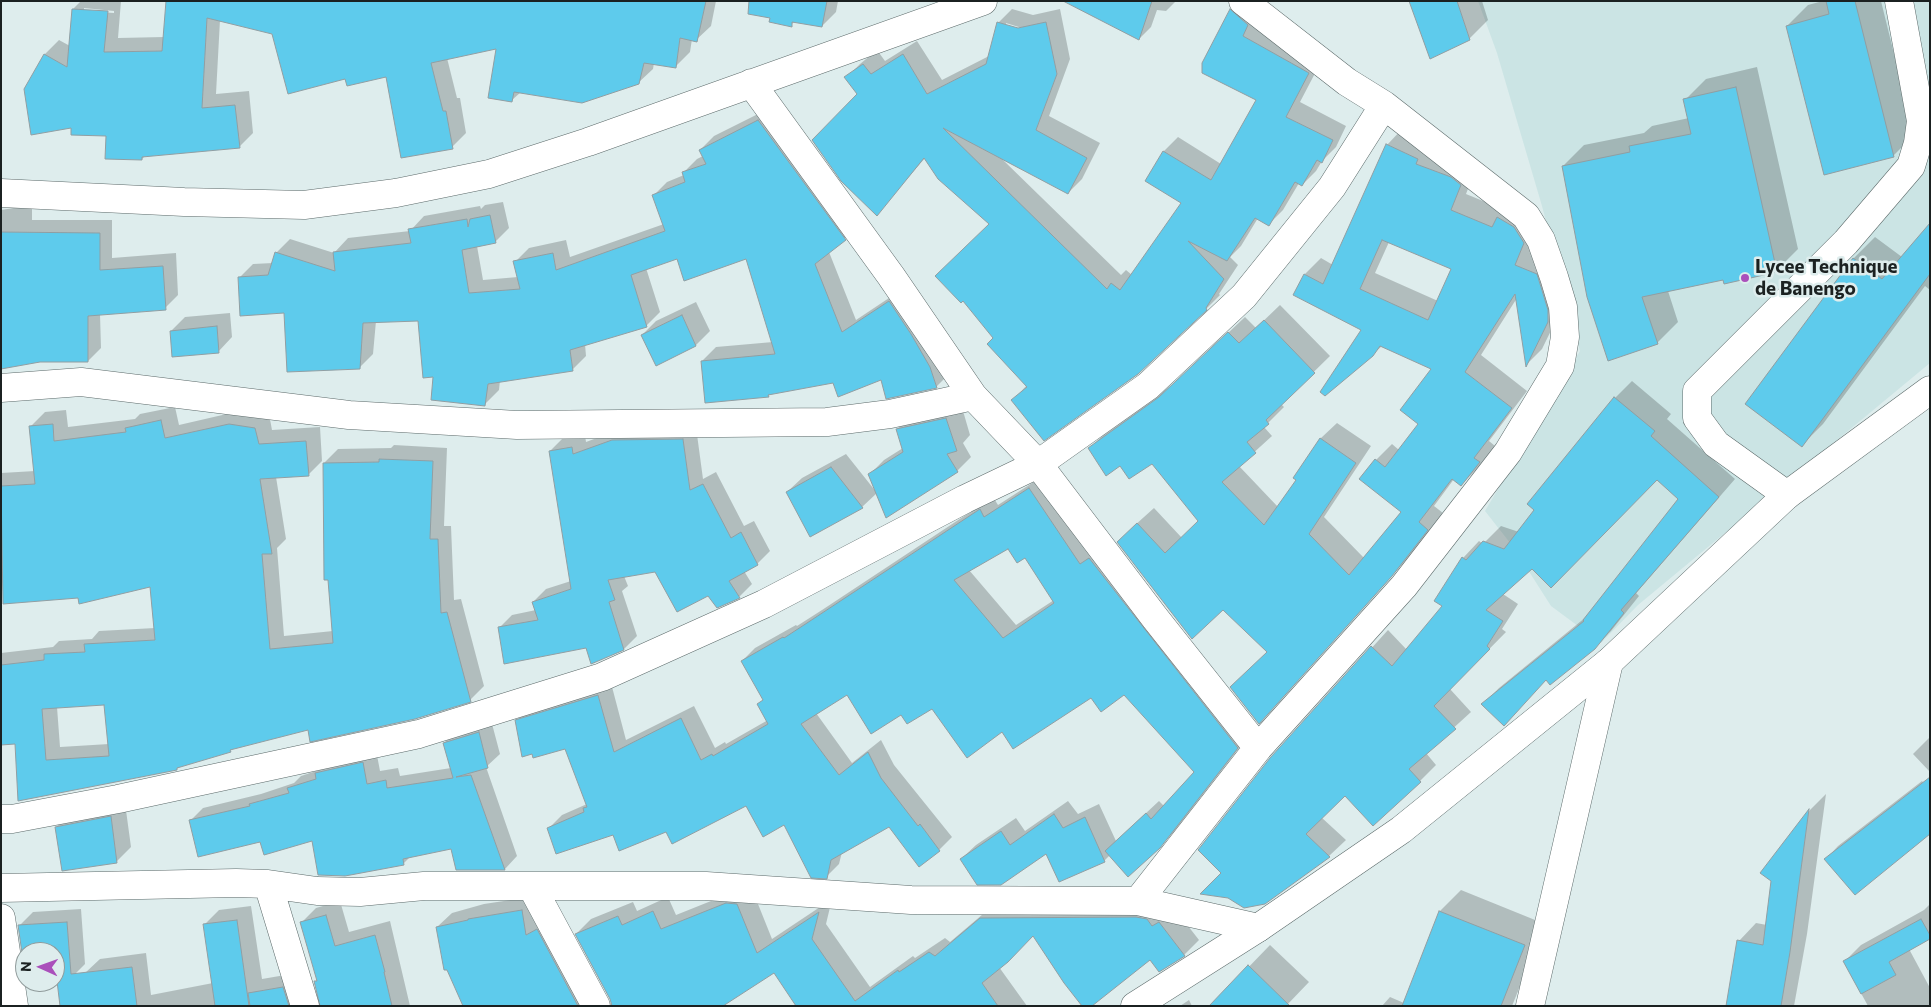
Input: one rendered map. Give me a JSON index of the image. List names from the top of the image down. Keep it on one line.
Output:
{"places":["Lycee Technique de Banengo"],"north":"left"}
